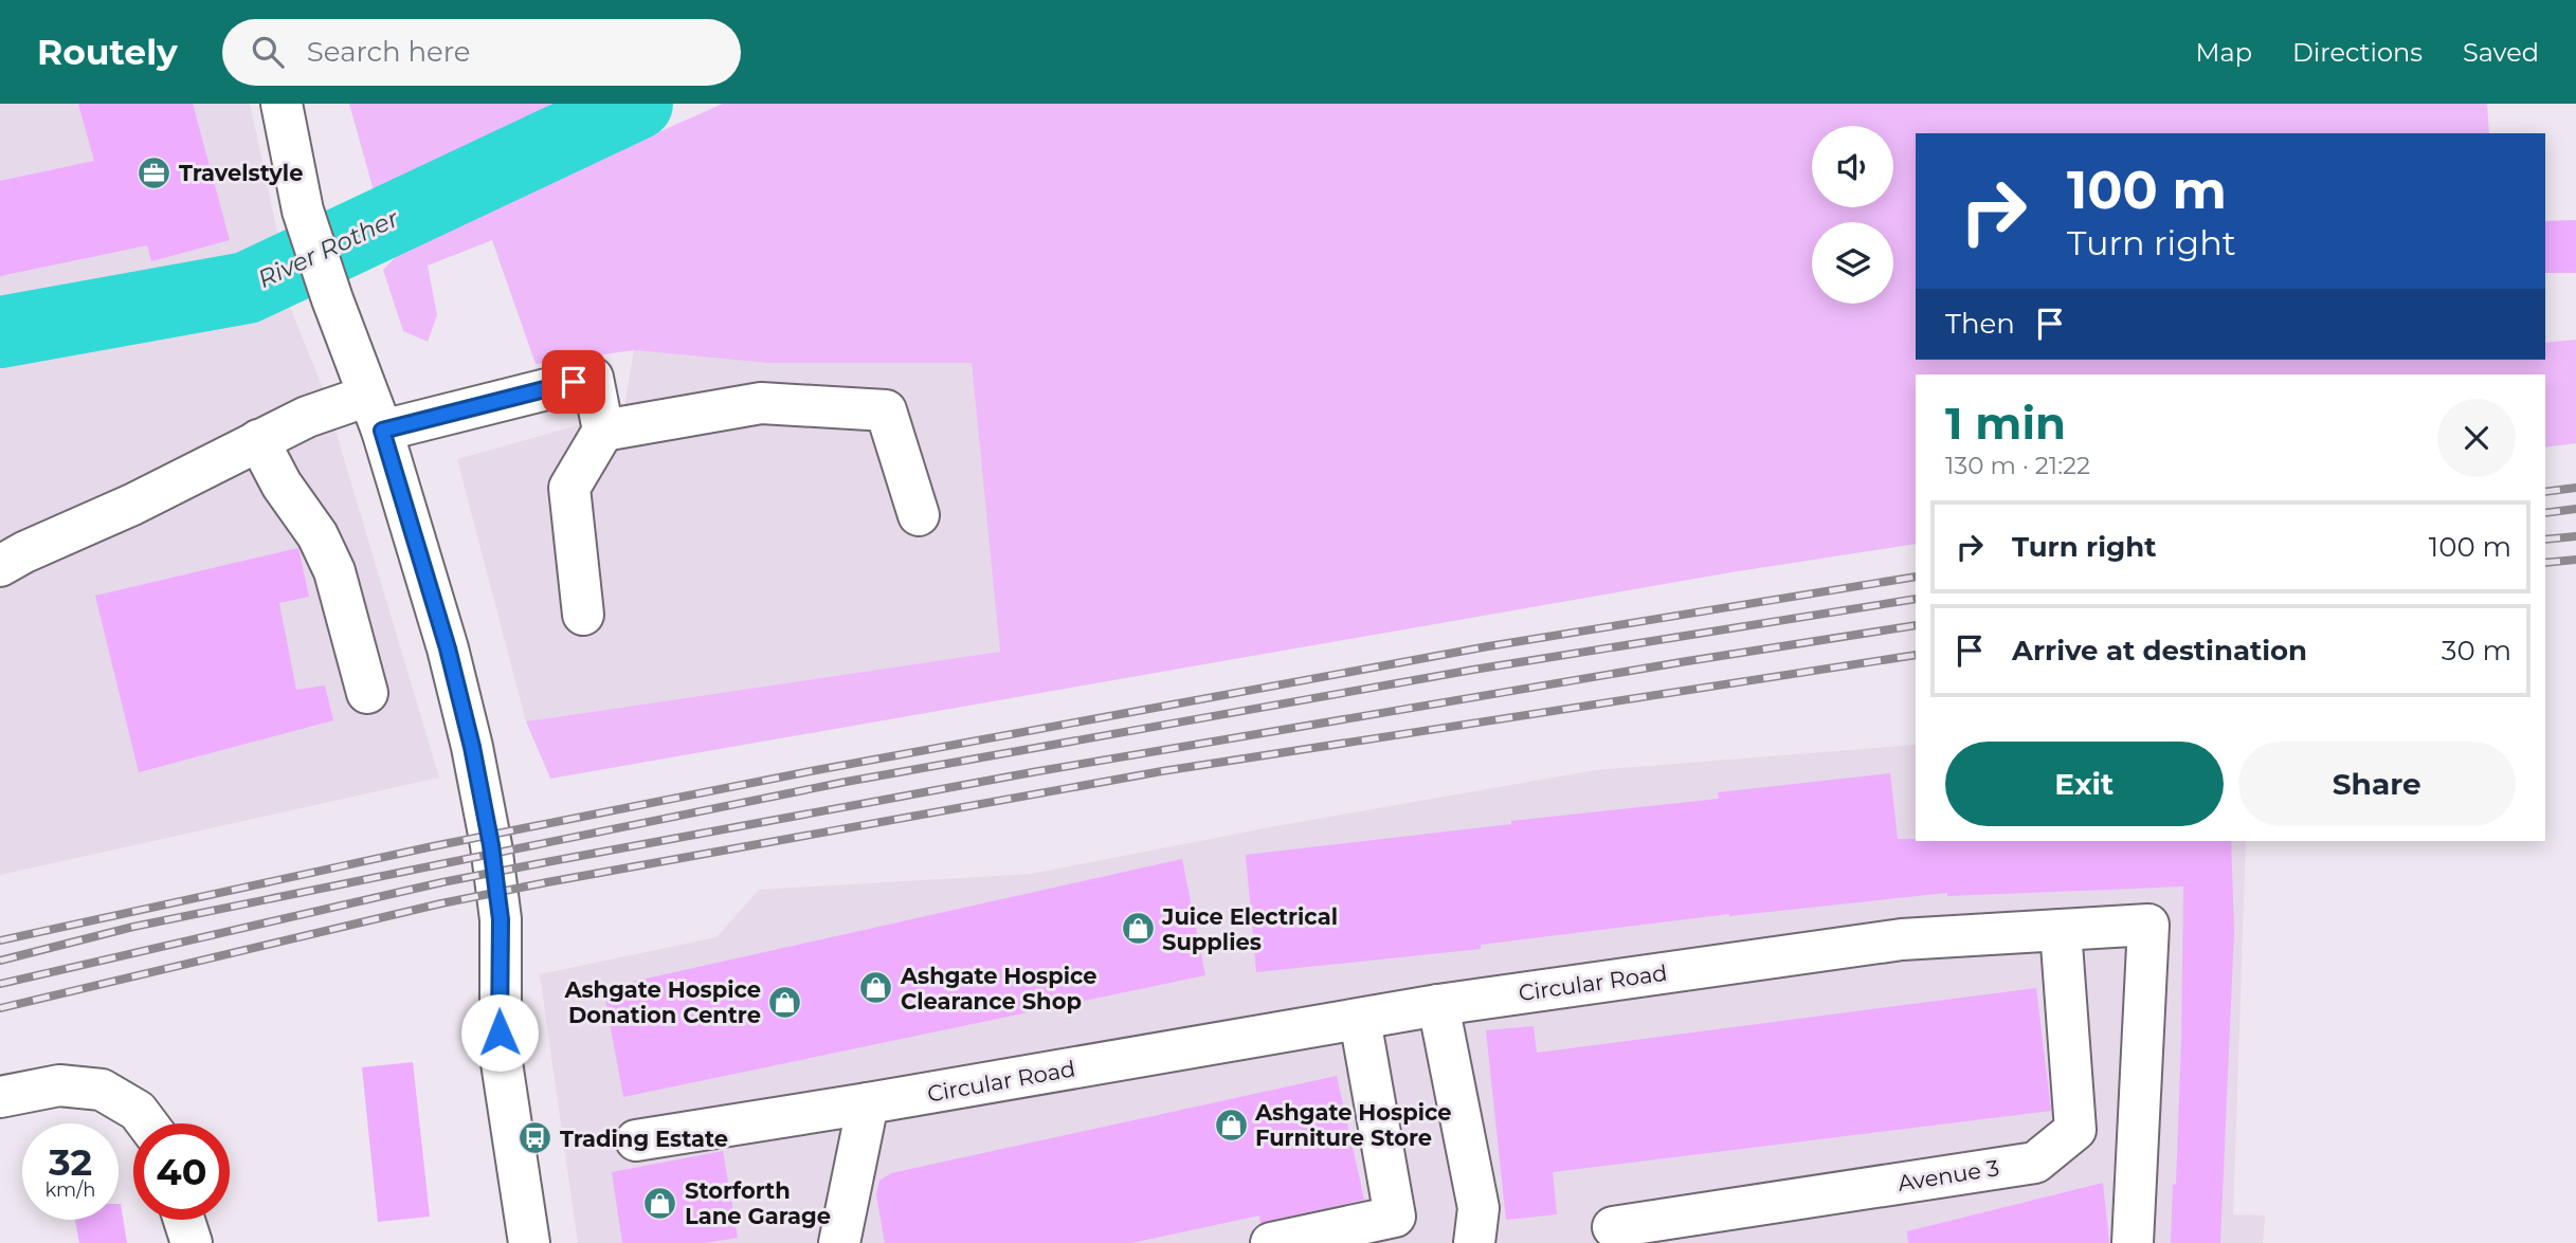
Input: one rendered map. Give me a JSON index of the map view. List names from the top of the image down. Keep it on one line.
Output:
{"streets":{"street":["Circular Road","Avenue 3"]},"crossings":[["Circular Road","Avenue 3"]],"water":["River Rother"],"places":{"office":["Travelstyle"],"shop":["Juice Electrical Supplies","Ashgate Hospice Clearance Shop","Ashgate Hospice Donation Centre","Ashgate Hospice Furniture Store","Storforth Lane Garage"],"bus stop":["Trading Estate"]},"page":{"header":"Routely","search":"Search here","nav":["Map","Directions","Saved"],"turn":["100 m","Turn right"],"then":"Then","heading":["1 min","130 m · 21:22"],"list":[{"name":"Turn right","value":"100 m"},{"name":"Arrive at destination","value":"30 m"}],"buttons":["Exit","Share"],"speed":"32 km/h","limit":"40"}}
